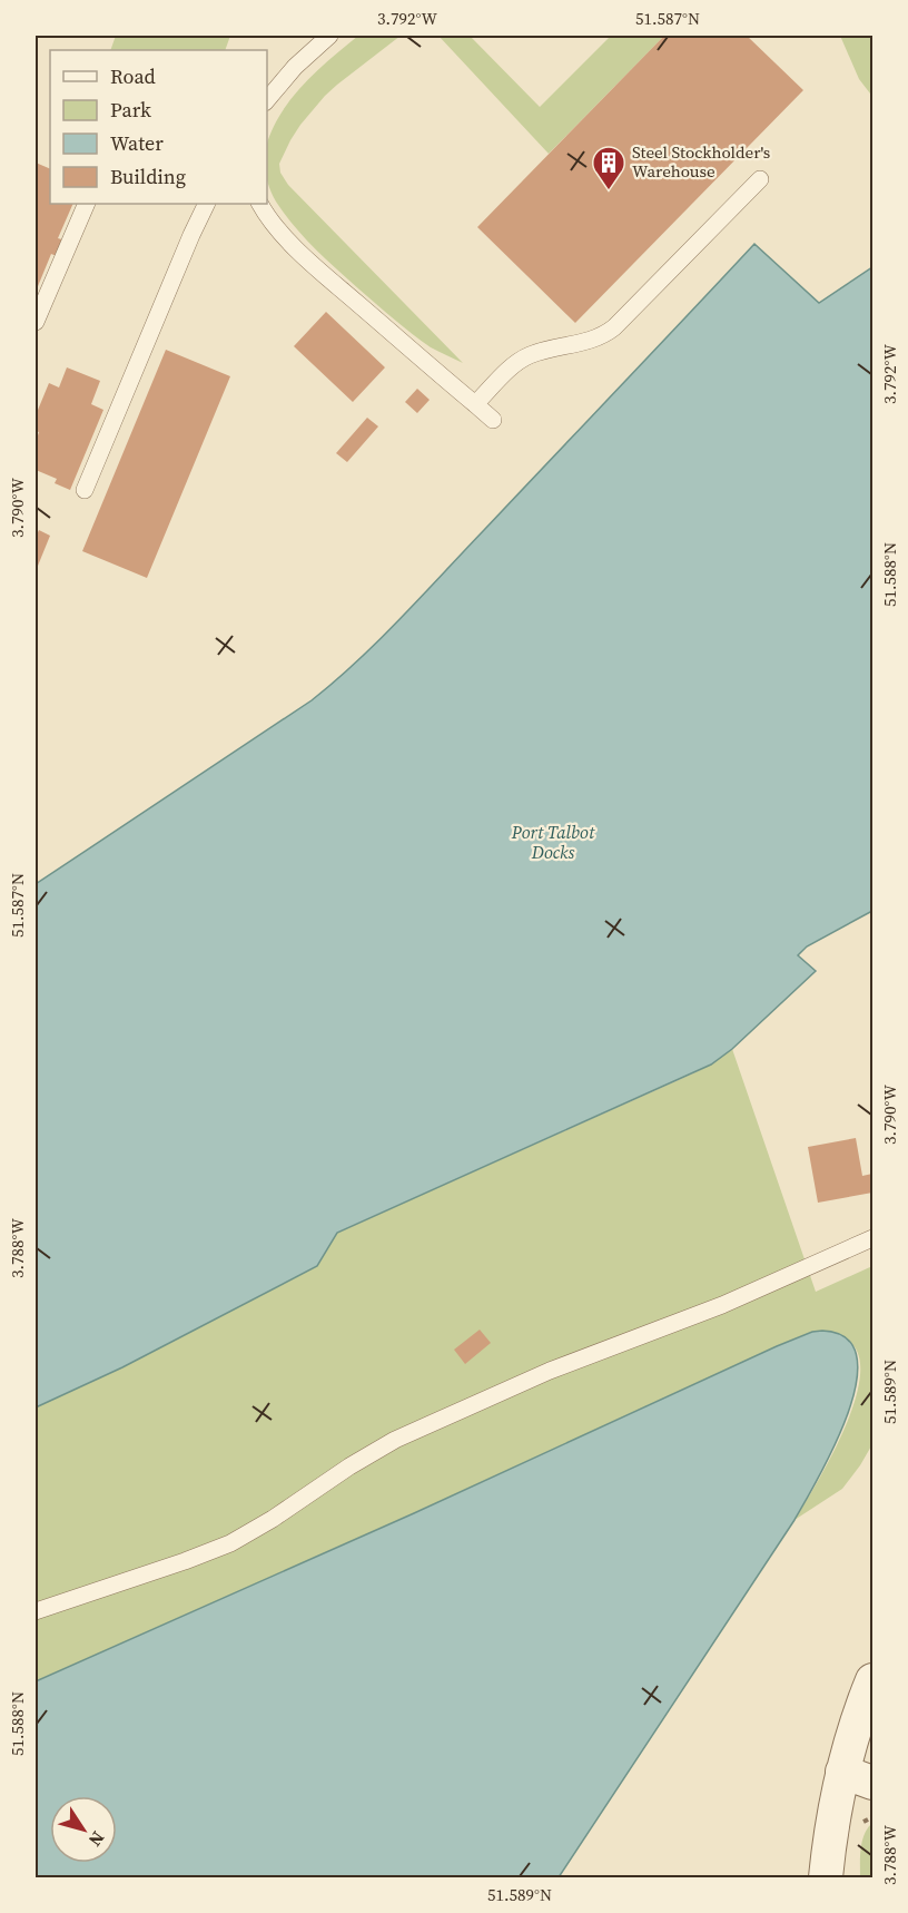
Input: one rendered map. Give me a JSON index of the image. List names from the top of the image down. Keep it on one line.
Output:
{"water":["Port Talbot Docks"],"places":{"building":["Steel Stockholder's Warehouse"]},"legend":["Road","Park","Water","Building"],"north":"bottom right","coordinates":["3.792°W","51.587°N","3.790°W","51.588°N","3.788°W","51.589°N"]}
